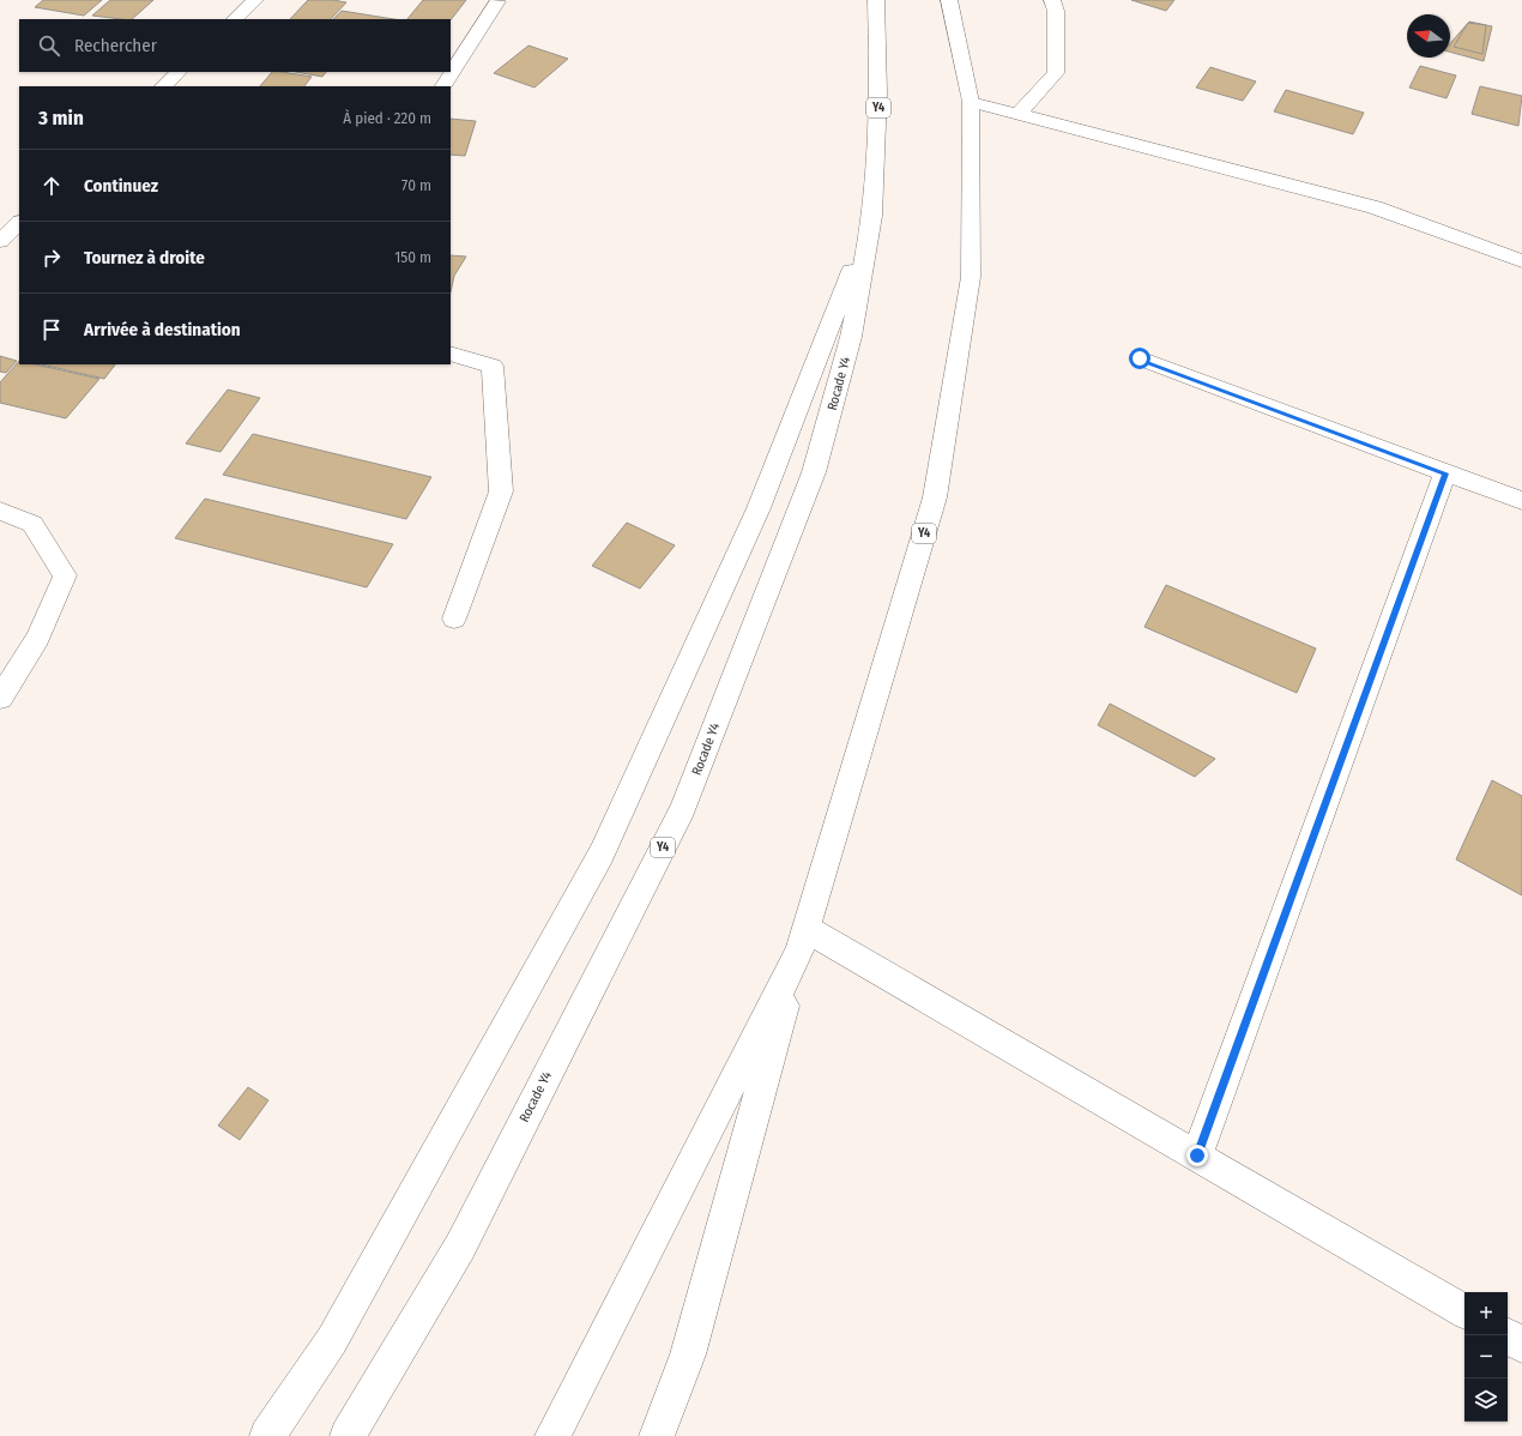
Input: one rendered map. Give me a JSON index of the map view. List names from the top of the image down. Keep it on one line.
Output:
{"streets":{"main road":["Y4","Rocade Y4"]},"north":"left","page":{"search":"Rechercher","heading":["3 min","À pied · 220 m"],"list":[["Continuez","70 m"],["Tournez à droite","150 m"],"Arrivée à destination"],"map_buttons":["+","−"]}}
